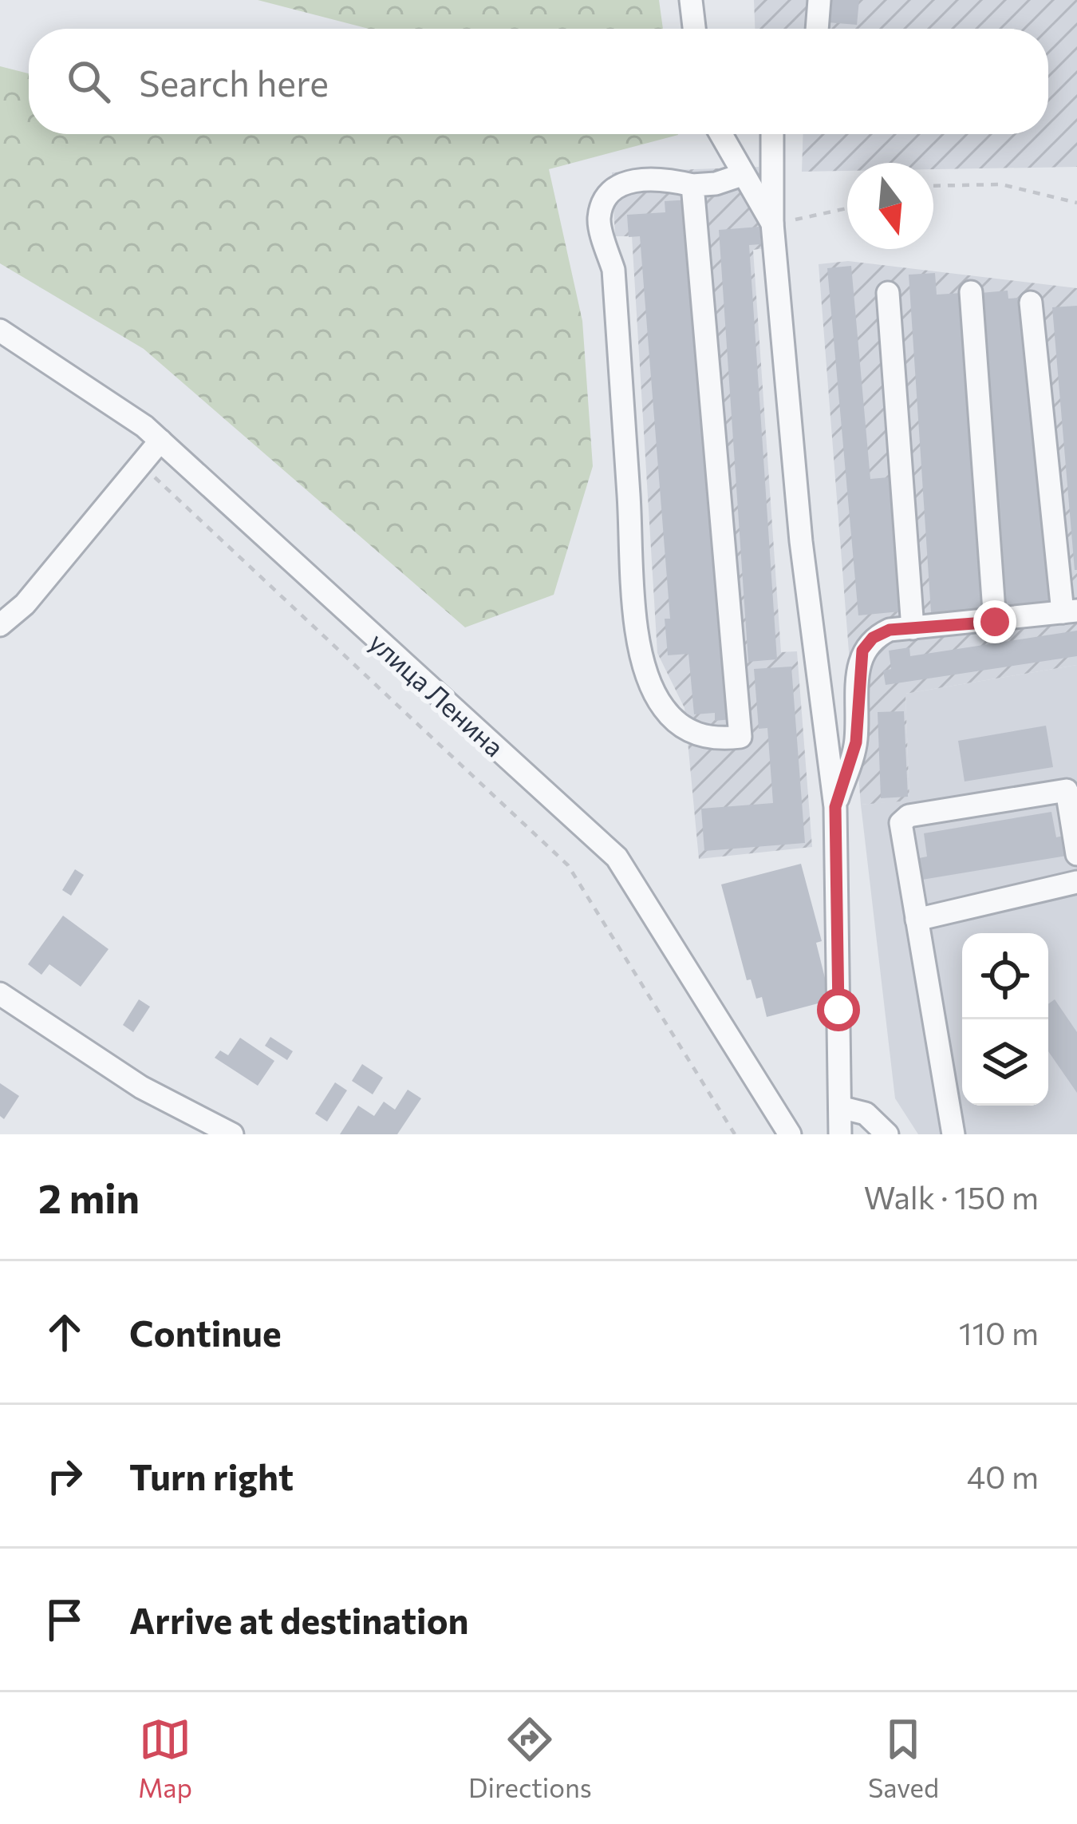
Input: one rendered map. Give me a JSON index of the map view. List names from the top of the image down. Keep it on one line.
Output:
{"streets":{"street":["улица Ленина"]},"north":"bottom","page":{"search":"Search here","heading":["2 min","Walk · 150 m"],"list":[["Continue","110 m"],["Turn right","40 m"],"Arrive at destination"],"nav":["Map","Directions","Saved"]}}
